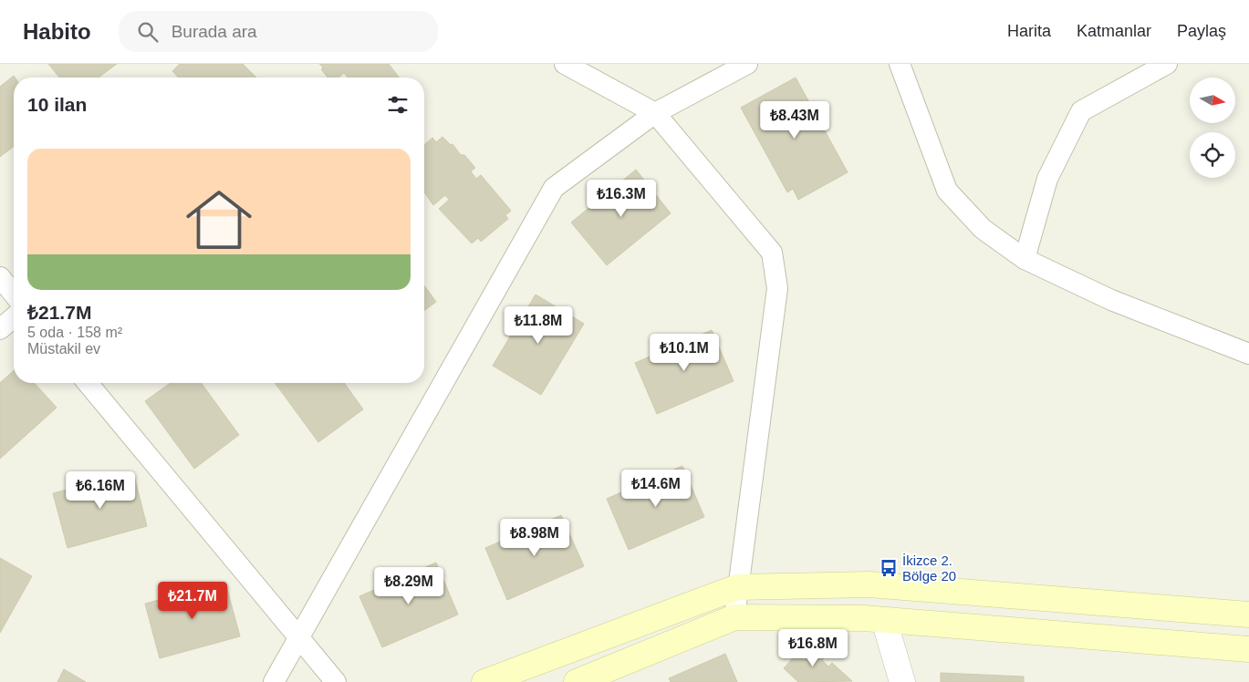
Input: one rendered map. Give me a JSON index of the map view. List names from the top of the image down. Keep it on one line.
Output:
{"places":{"bus stop":["İkizce 2. Bölge 20"]},"north":"right","page":{"header":"Habito","search":"Burada ara","nav":["Harita","Katmanlar","Paylaş"],"heading":"10 ilan","price":["₺8.43M","₺16.3M","₺11.8M","₺10.1M","₺14.6M","₺6.16M","₺8.98M","₺8.29M","₺21.7M","₺16.8M"],"list":[{"name":"₺21.7M","note":"5 oda · 158 m² · Müstakil ev"}]}}
